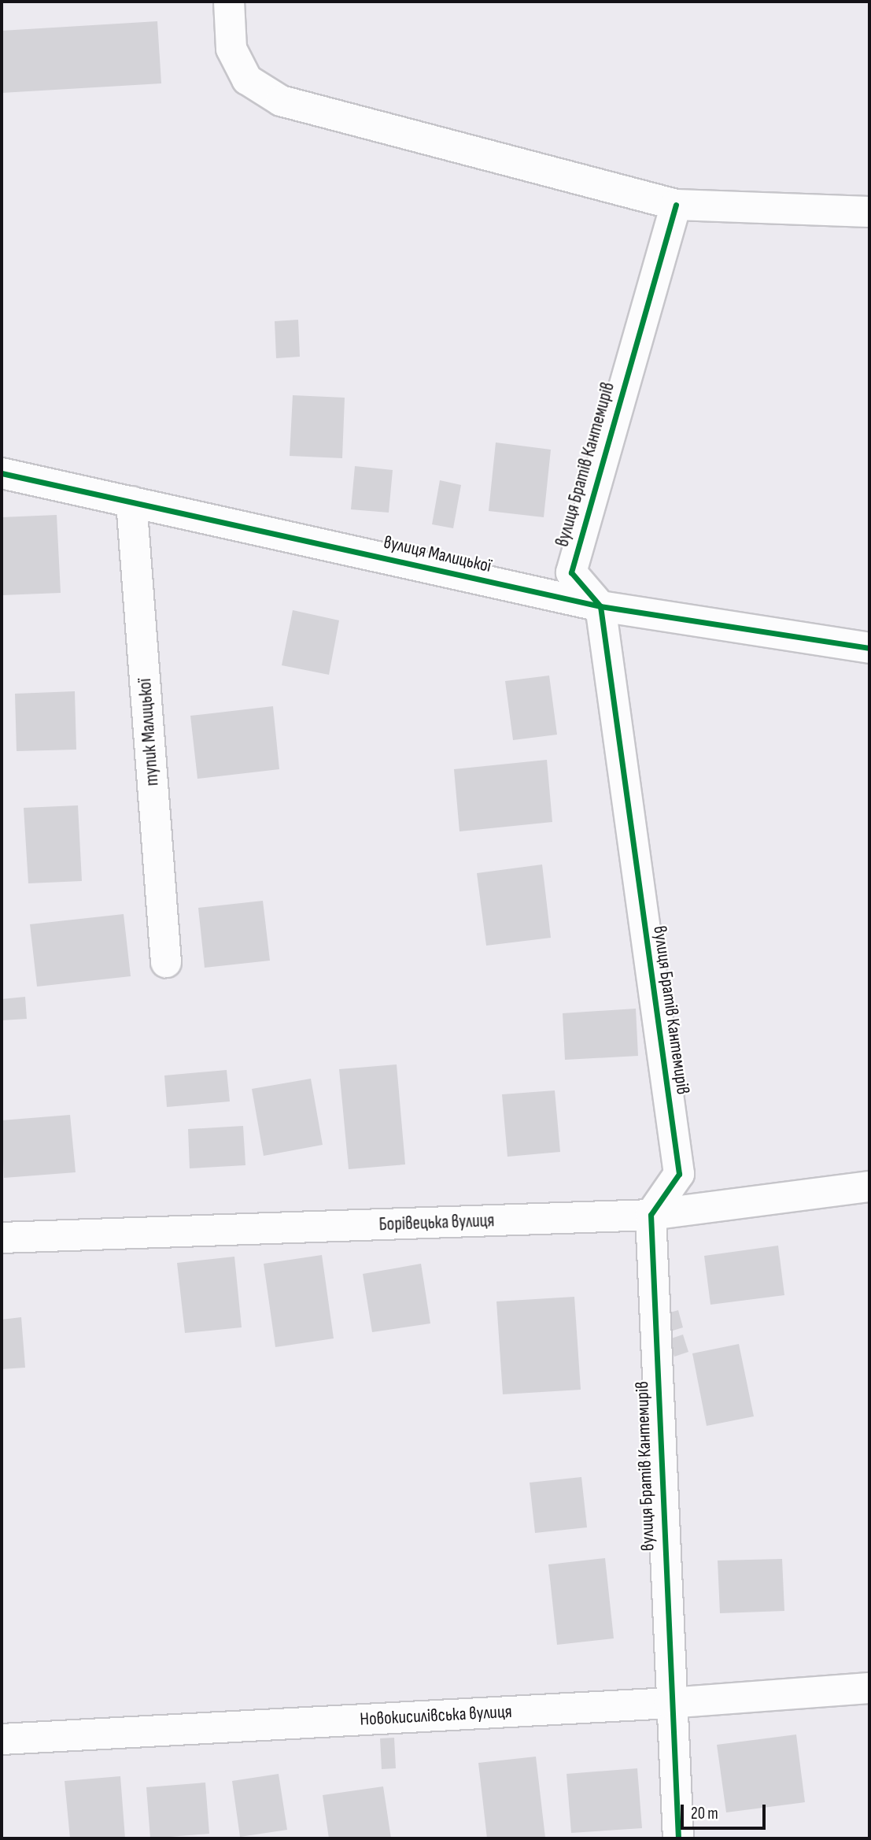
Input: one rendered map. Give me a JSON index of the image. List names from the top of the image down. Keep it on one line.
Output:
{"streets":{"street":["вулиця Братів Кантемирів","вулиця Малицької","тупик Малицької","Борівецька вулиця","Новокисилівська вулиця"]},"crossings":[["вулиця Братів Кантемирів","вулиця Малицької"],["вулиця Братів Кантемирів","Борівецька вулиця"],["вулиця Братів Кантемирів","Новокисилівська вулиця"],["вулиця Малицької","тупик Малицької"]],"scale_bar":"20 m"}
